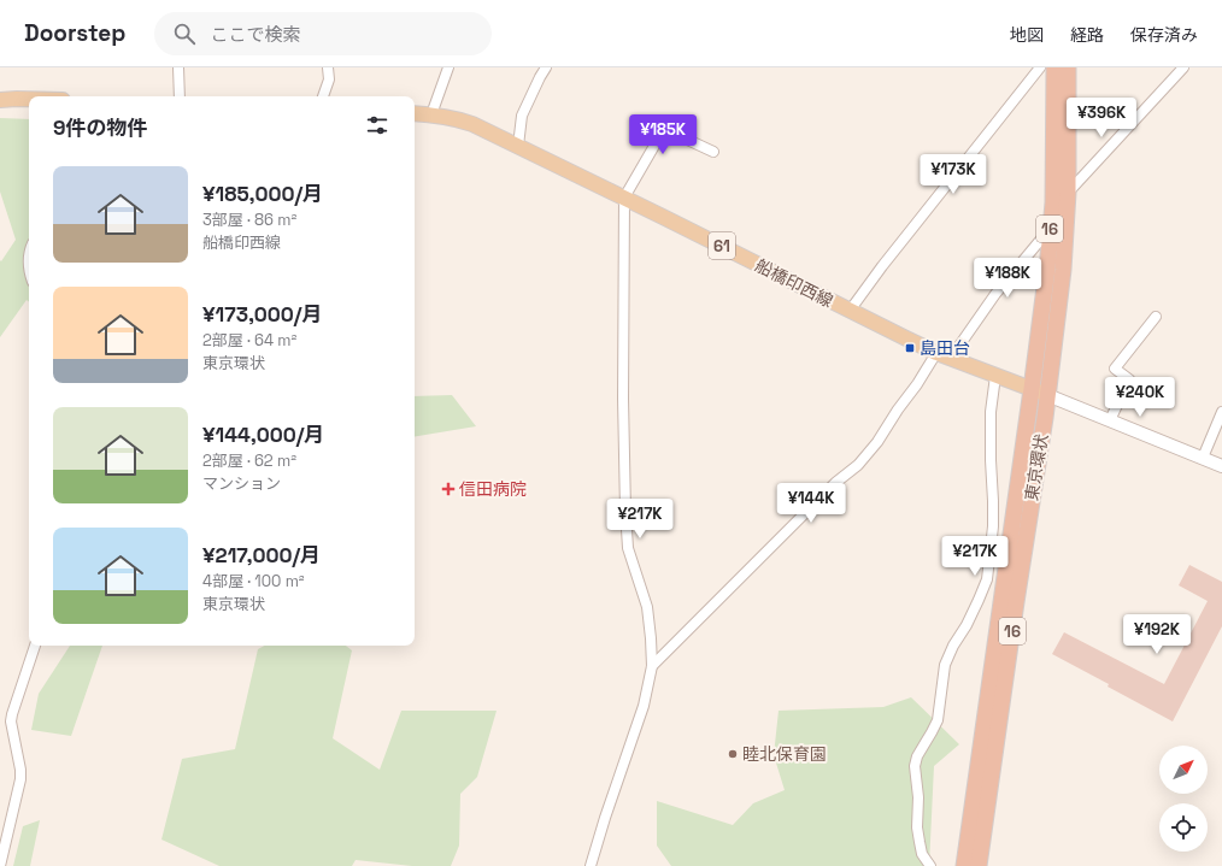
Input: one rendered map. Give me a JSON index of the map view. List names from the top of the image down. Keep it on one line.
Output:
{"streets":{"highway":["16","東京環状"],"main road":["61","船橋印西線"]},"crossings":[["船橋印西線","東京環状"]],"places":{"transit":["島田台"],"health":["信田病院"],"other":["睦北保育園"]},"north":"top right","page":{"header":"Doorstep","search":"ここで検索","nav":["地図","経路","保存済み"],"heading":"9件の物件","price":["¥396K","¥185K","¥173K","¥188K","¥240K","¥144K","¥217K","¥217K","¥192K"],"list":[{"name":"¥185,000/月","note":"3部屋 · 86 m² · 船橋印西線"},{"name":"¥173,000/月","note":"2部屋 · 64 m² · 東京環状"},{"name":"¥144,000/月","note":"2部屋 · 62 m² · マンション"},{"name":"¥217,000/月","note":"4部屋 · 100 m² · 東京環状"}]}}
